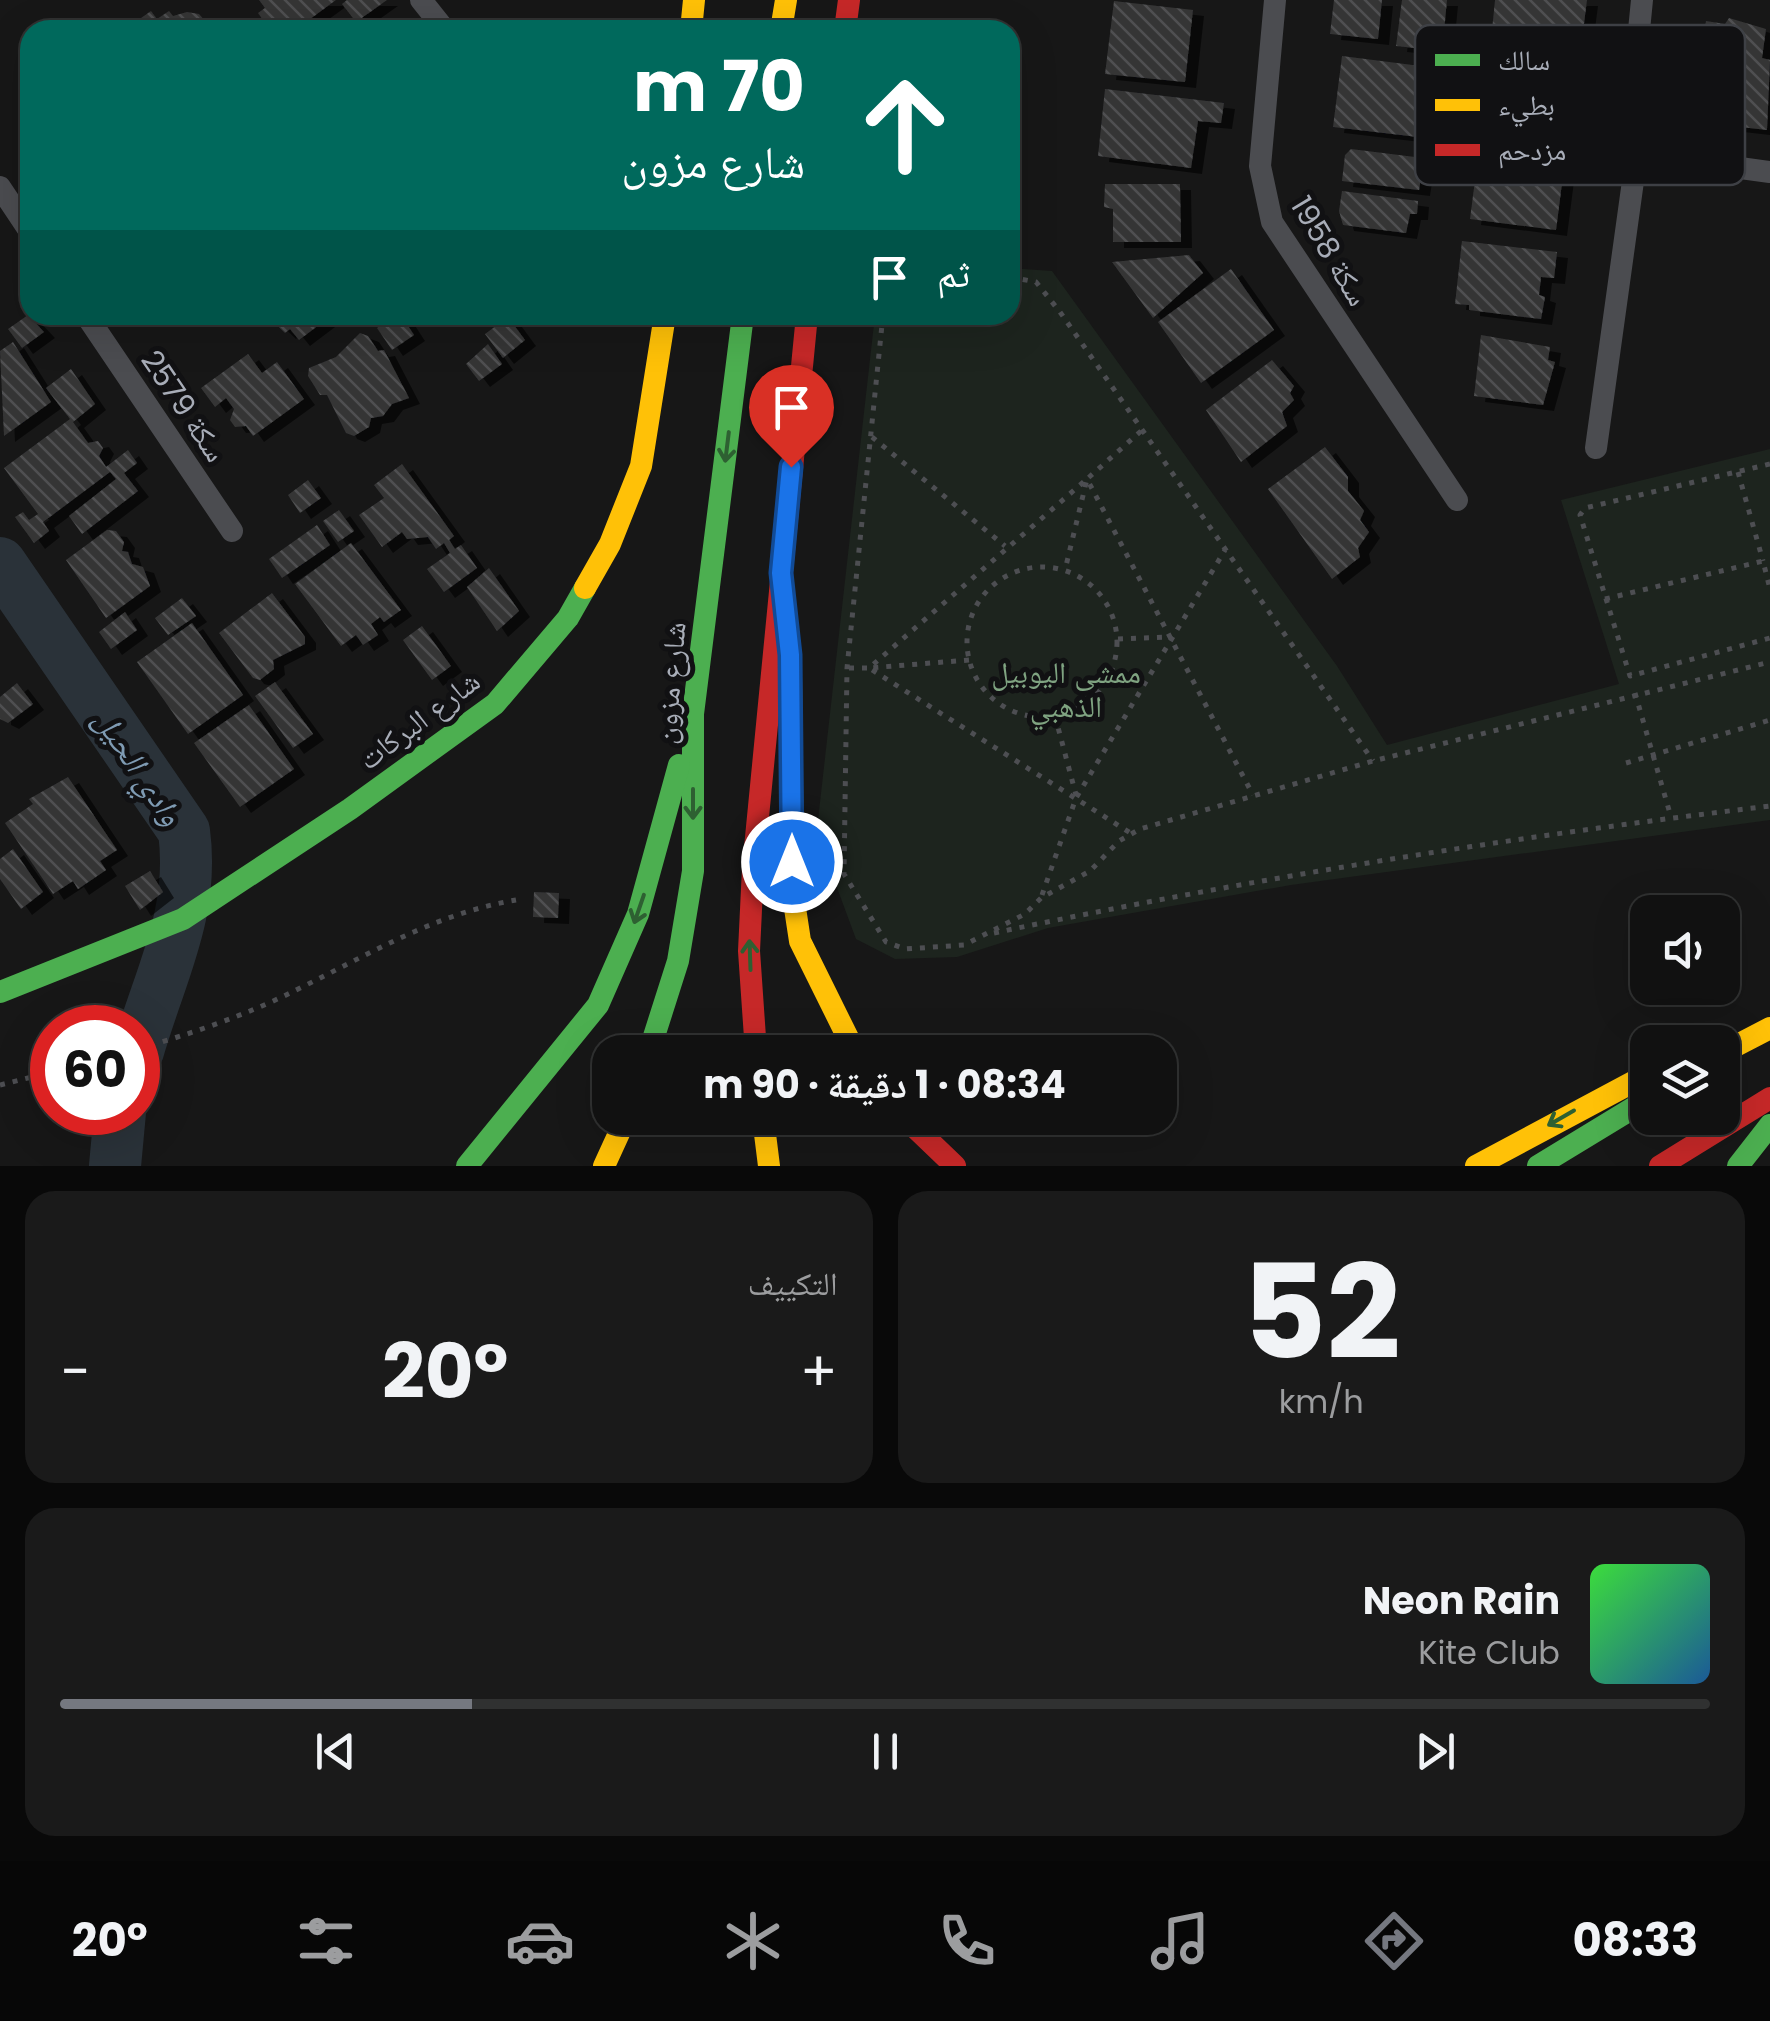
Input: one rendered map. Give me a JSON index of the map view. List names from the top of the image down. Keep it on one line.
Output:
{"streets":{"main road":["شارع مزون","شارع البركات"],"street":["سكة 1958","سكة 2579"]},"water":["وادي الحيل"],"parks":["ممشى اليوبيل الذهبي"],"legend":["سالك","بطيء","مزدحم"],"page":{"turn":["70 m","شارع مزون"],"then":"ثم","limit":"60","trip":"08:34 · 1 دقيقة · 90 m","tile":[["52","km/h"],"التكييف"],"heat":["−","20°","+"],"song":["Neon Rain","Kite Club"],"tabs":["08:33","20°"]}}
